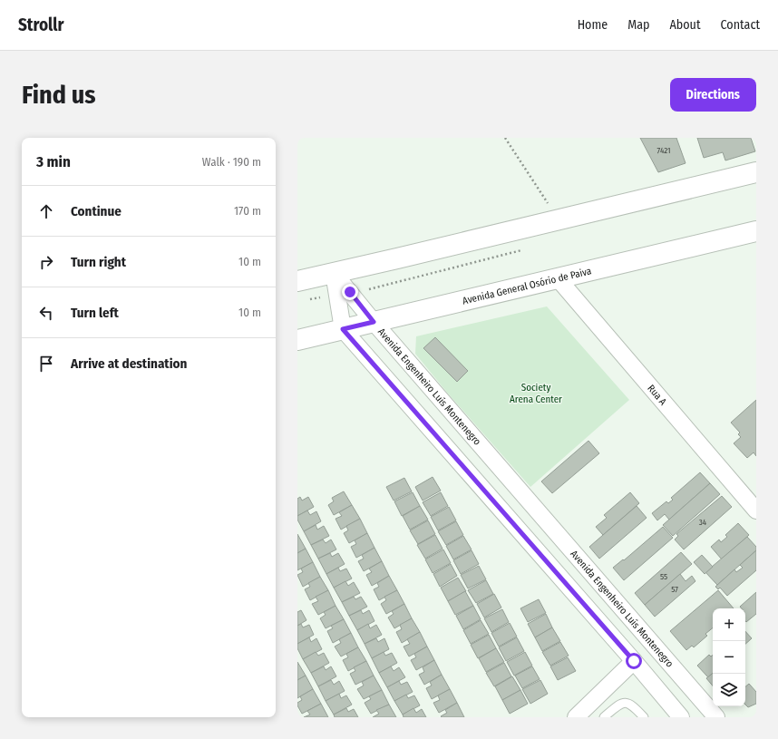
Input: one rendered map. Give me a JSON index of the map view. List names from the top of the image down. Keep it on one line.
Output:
{"streets":{"main road":["Avenida General Osório de Paiva"],"street":["Avenida Engenheiro Luís Montenegro","Rua A"]},"crossings":[["Avenida General Osório de Paiva","Avenida Engenheiro Luís Montenegro"],["Avenida General Osório de Paiva","Rua A"]],"parks":["Society Arena Center"],"house_numbers":["7421","34","55","57"],"page":{"header":"Strollr","nav":["Home","Map","About","Contact"],"buttons":"Directions","title":"Find us","heading":["3 min","Walk · 190 m"],"list":[["Continue","170 m"],["Turn right","10 m"],["Turn left","10 m"],"Arrive at destination"],"map_buttons":["+","−"]}}
